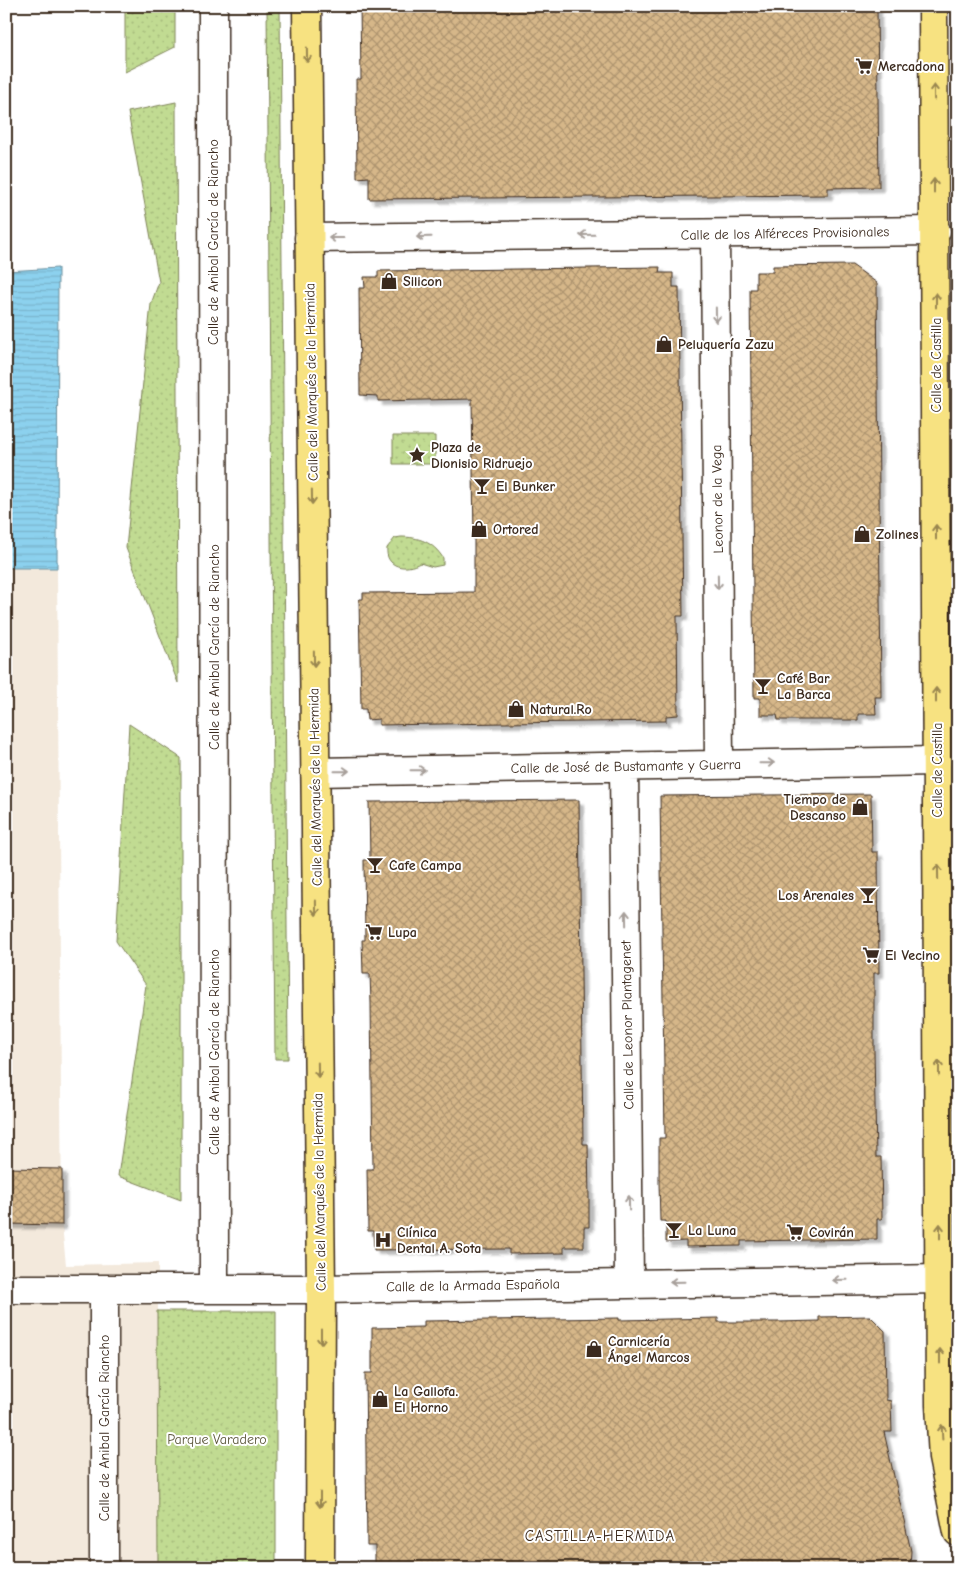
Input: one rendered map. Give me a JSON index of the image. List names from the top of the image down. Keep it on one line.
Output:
{"streets":{"main road":["Calle de Castilla","Calle del Marqués de la Hermida"],"street":["Calle de los Alféreces Provisionales","Calle de Anibal García de Riancho","Leonor de la Vega","Calle de José de Bustamante y Guerra","Calle de Leonor Plantagenet","Calle de la Armada Española","Calle de Anibal García Riancho"]},"crossings":[["Calle de los Alféreces Provisionales","Calle de Castilla"],["Calle de los Alféreces Provisionales","Calle del Marqués de la Hermida"],["Calle de los Alféreces Provisionales","Leonor de la Vega"],["Calle de Anibal García de Riancho","Calle de la Armada Española"],["Calle de Castilla","Calle de José de Bustamante y Guerra"],["Calle de Castilla","Calle de la Armada Española"],["Calle del Marqués de la Hermida","Calle de José de Bustamante y Guerra"],["Calle del Marqués de la Hermida","Calle de la Armada Española"],["Leonor de la Vega","Calle de José de Bustamante y Guerra"],["Calle de José de Bustamante y Guerra","Calle de Leonor Plantagenet"],["Calle de Leonor Plantagenet","Calle de la Armada Española"],["Calle de la Armada Española","Calle de Anibal García Riancho"]],"one_way":["Calle de los Alféreces Provisionales","Calle de Castilla","Calle del Marqués de la Hermida","Leonor de la Vega","Calle de José de Bustamante y Guerra","Calle de Leonor Plantagenet"],"districts":["CASTILLA-HERMIDA"],"parks":["Parque Varadero"],"places":{"supermarket":["Mercadona","Lupa","El Vecino","Covirán"],"shop":["Silicon","Peluquería Zazu","Ortored","Zolines","Natural.Ro","Tiempo de Descanso","Carnicería Ángel Marcos","La Gallofa. El Horno"],"place":["Plaza de Dionisio Ridruejo"],"bar":["El Bunker","Café Bar La Barca","Cafe Campa","Los Arenales","La Luna"],"hospital":["Clínica Dental A. Sota"]}}
